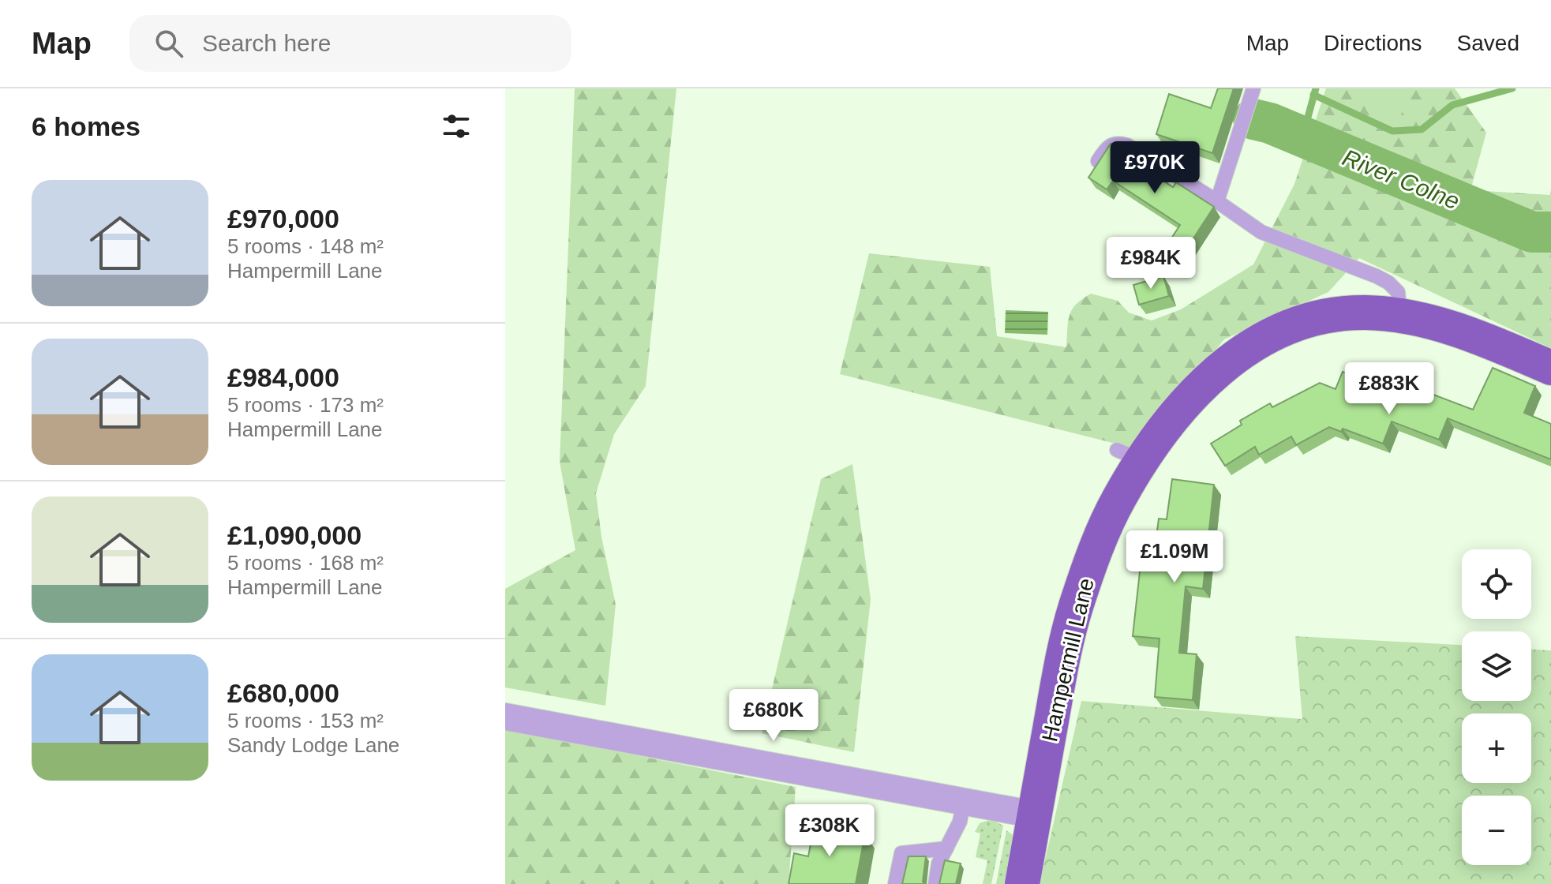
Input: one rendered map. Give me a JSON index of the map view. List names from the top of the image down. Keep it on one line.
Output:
{"streets":{"main road":["Hampermill Lane"]},"water":["River Colne"],"page":{"header":"Map","search":"Search here","nav":["Map","Directions","Saved"],"heading":"6 homes","price":["£970K","£984K","£883K","£1.09M","£680K","£308K"],"list":[{"name":"£970,000","note":"5 rooms · 148 m² · Hampermill Lane"},{"name":"£984,000","note":"5 rooms · 173 m² · Hampermill Lane"},{"name":"£1,090,000","note":"5 rooms · 168 m² · Hampermill Lane"},{"name":"£680,000","note":"5 rooms · 153 m² · Sandy Lodge Lane"}],"map_buttons":["+","−"]}}
